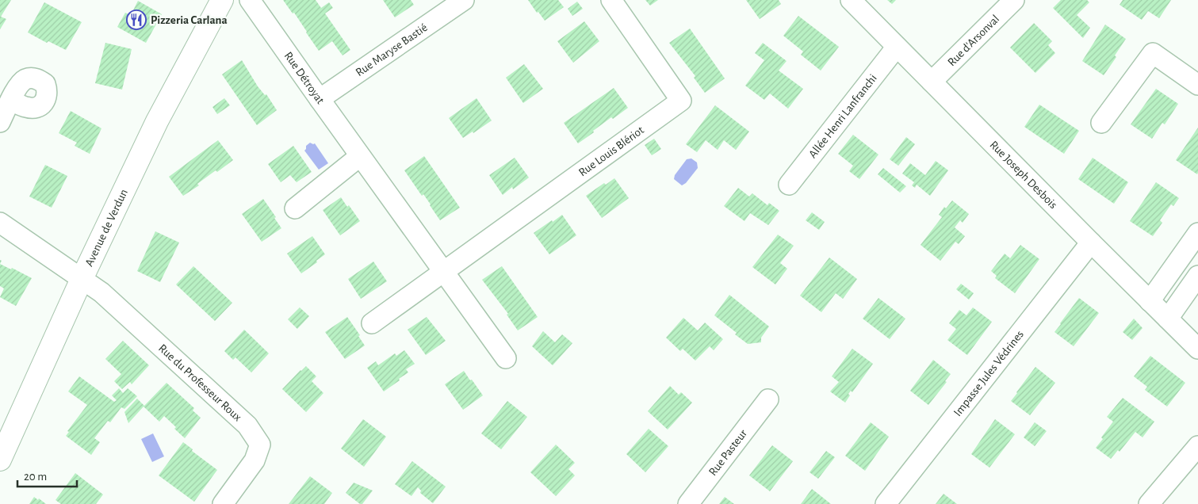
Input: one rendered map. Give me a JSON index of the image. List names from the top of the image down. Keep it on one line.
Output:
{"streets":{"main road":["Avenue de Verdun"],"street":["Rue d'Arsonval","Rue Maryse Bastié","Rue Détroyat","Allée Henri Lanfranchi","Rue Louis Blériot","Rue Joseph Desbois","Impasse Jules Védrines","Rue du Professeur Roux","Rue Pasteur"]},"crossings":[["Rue d'Arsonval","Rue Joseph Desbois"],["Rue Maryse Bastié","Rue Détroyat"],["Rue Détroyat","Rue Louis Blériot"],["Allée Henri Lanfranchi","Rue Joseph Desbois"],["Rue Joseph Desbois","Impasse Jules Védrines"],["Avenue de Verdun","Rue du Professeur Roux"]],"places":{"restaurant":["Pizzeria Carlana"]},"scale_bar":"20 m"}
